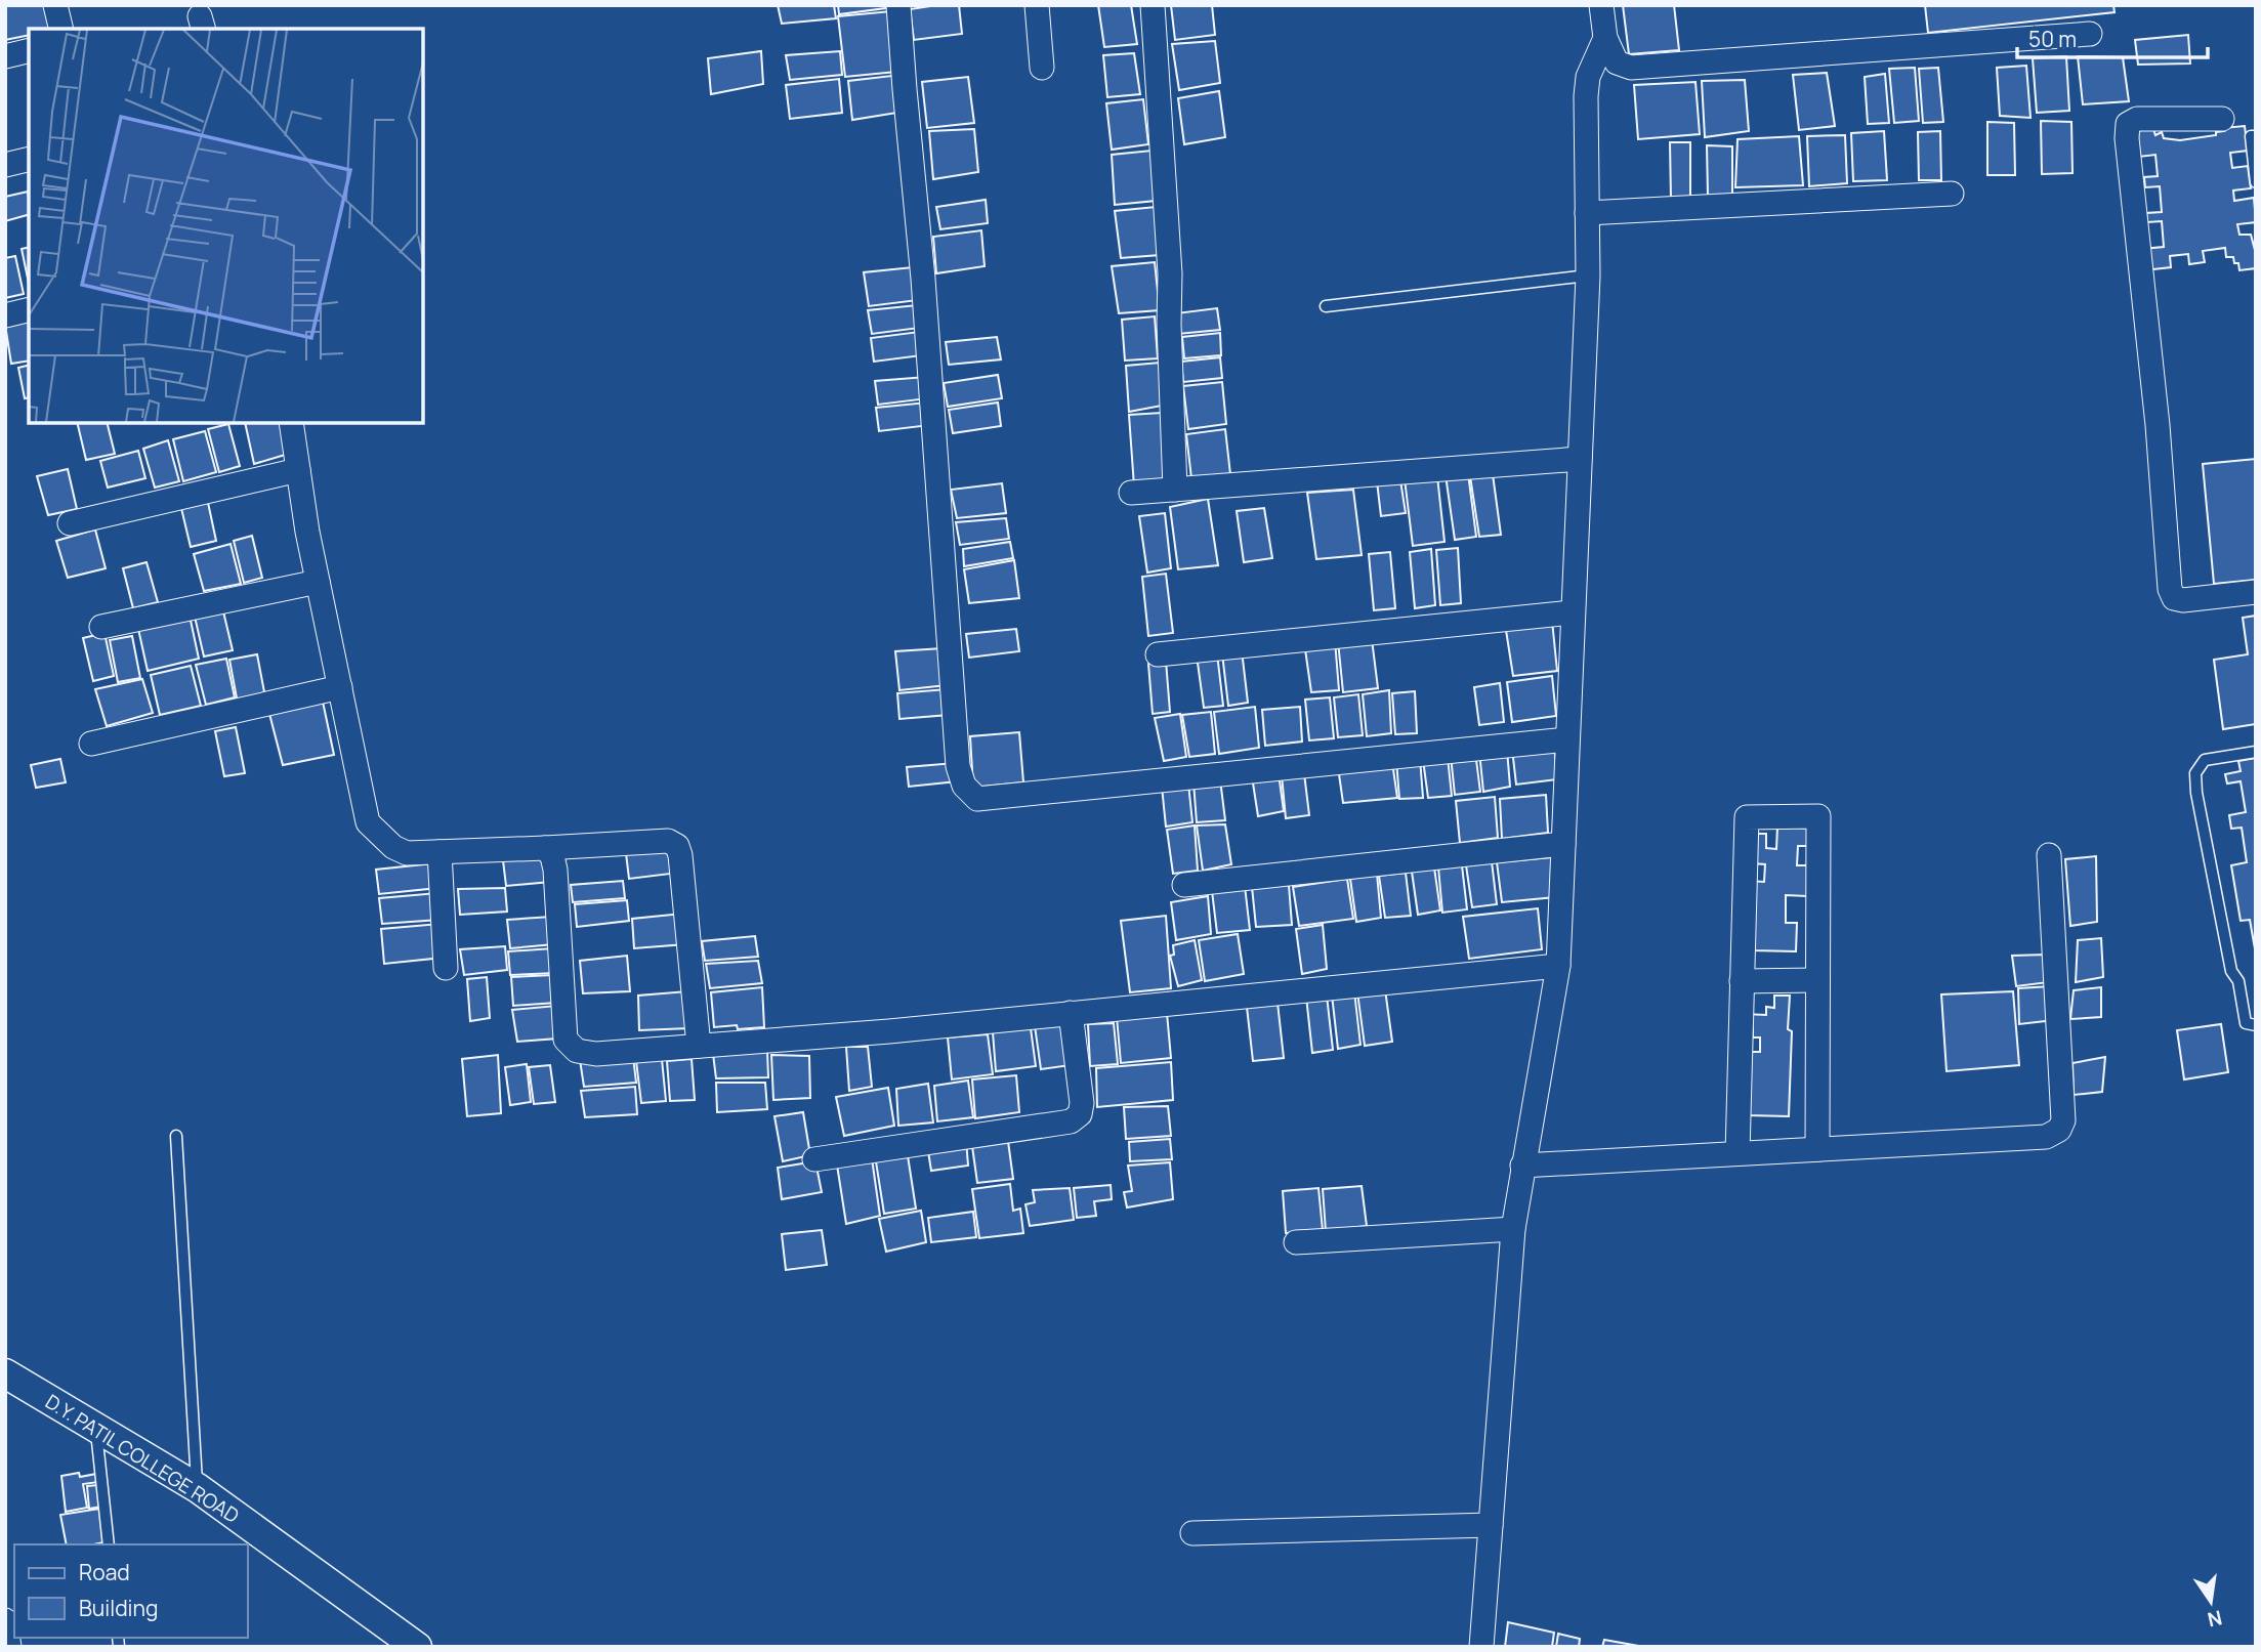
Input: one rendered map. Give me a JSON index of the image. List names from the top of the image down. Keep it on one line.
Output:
{"streets":{"street":["D.Y. PATIL COLLEGE ROAD"]},"legend":["Road","Building"],"scale_bar":"50 m","north":"bottom"}
